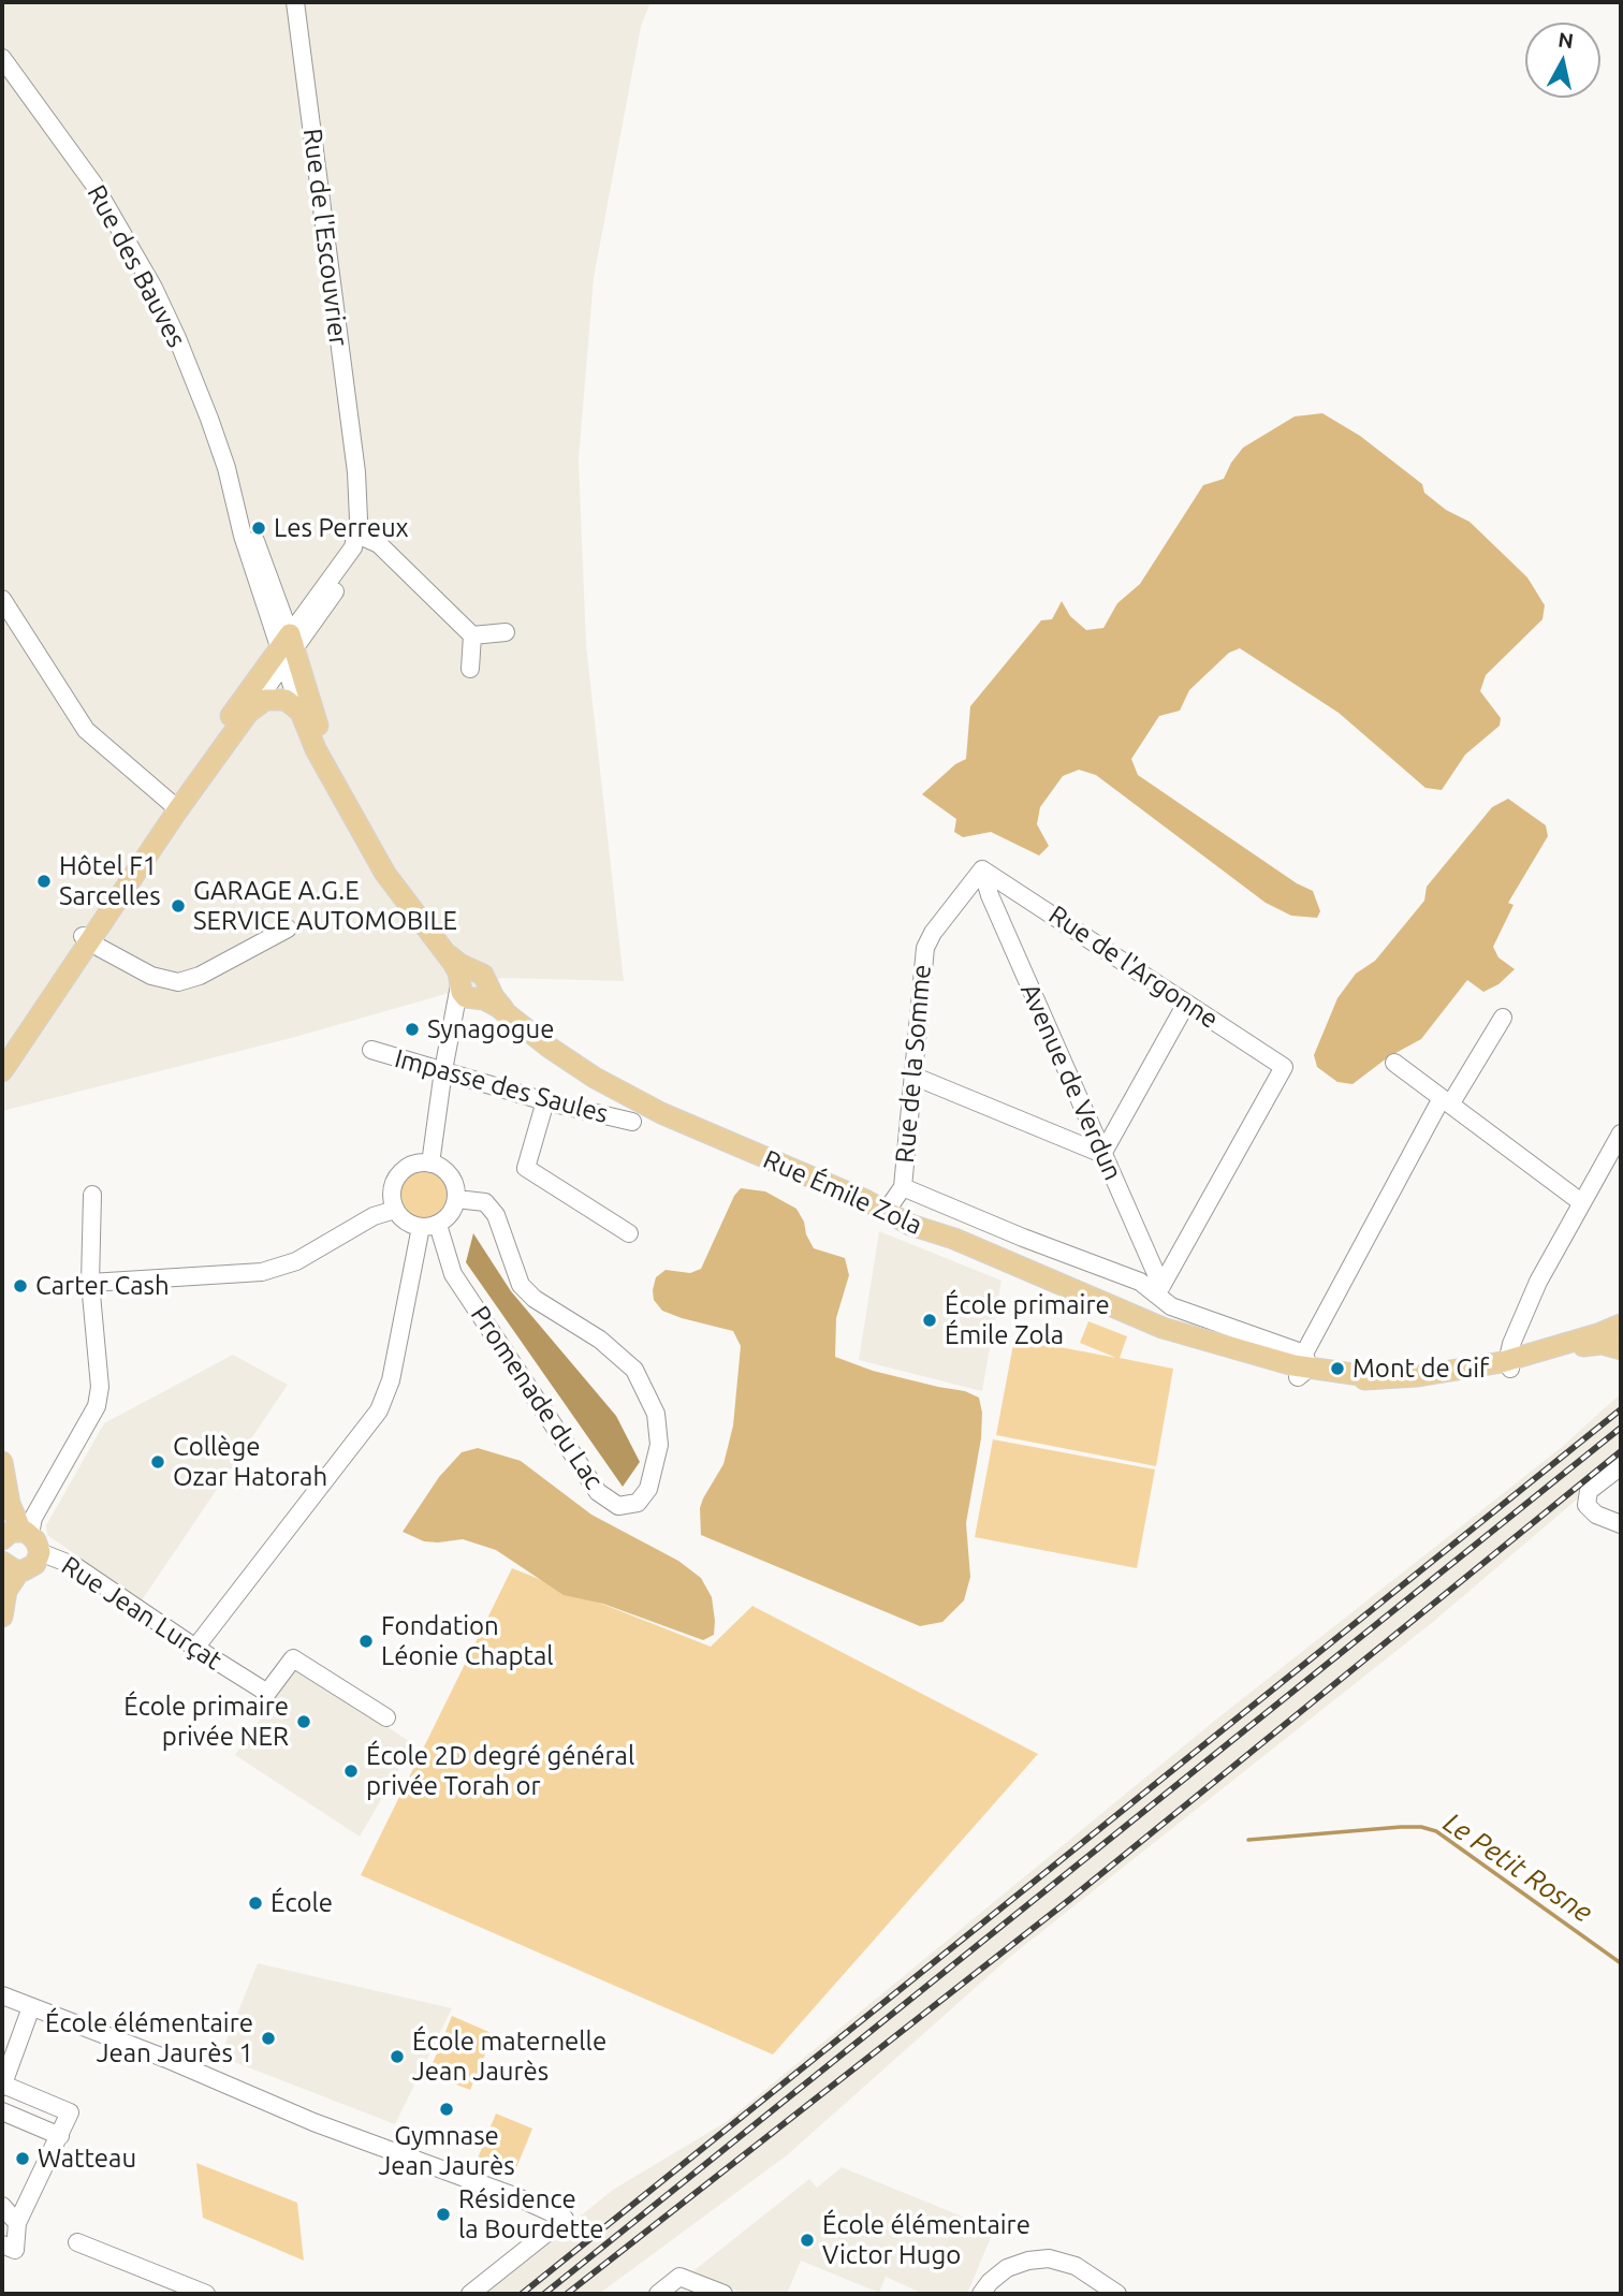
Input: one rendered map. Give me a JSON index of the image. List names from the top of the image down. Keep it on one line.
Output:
{"streets":{"main road":["Rue Émile Zola"],"street":["Rue de l'Escouvrier","Rue des Bauves","Rue de l'Argonne","Rue de la Somme","Avenue de Verdun","Impasse des Saules","Promenade du Lac","Rue Jean Lurçat"]},"crossings":[["Rue des Bauves","Rue Émile Zola"],["Rue de l'Argonne","Rue de la Somme"],["Rue de l'Argonne","Avenue de Verdun"],["Rue de la Somme","Avenue de Verdun"]],"water":["Le Petit Rosne"],"places":["Les Perreux","Hôtel F1 Sarcelles","GARAGE A.G.E SERVICE AUTOMOBILE","Synagogue","Carter Cash","École primaire Émile Zola","Mont de Gif","Collège Ozar Hatorah","Fondation Léonie Chaptal","École primaire privée NER","École 2D degré général privée Torah or","École","École élémentaire Jean Jaurès 1","École maternelle Jean Jaurès","Gymnase Jean Jaurès","Watteau","Résidence la Bourdette","École élémentaire Victor Hugo"],"north":"top"}
